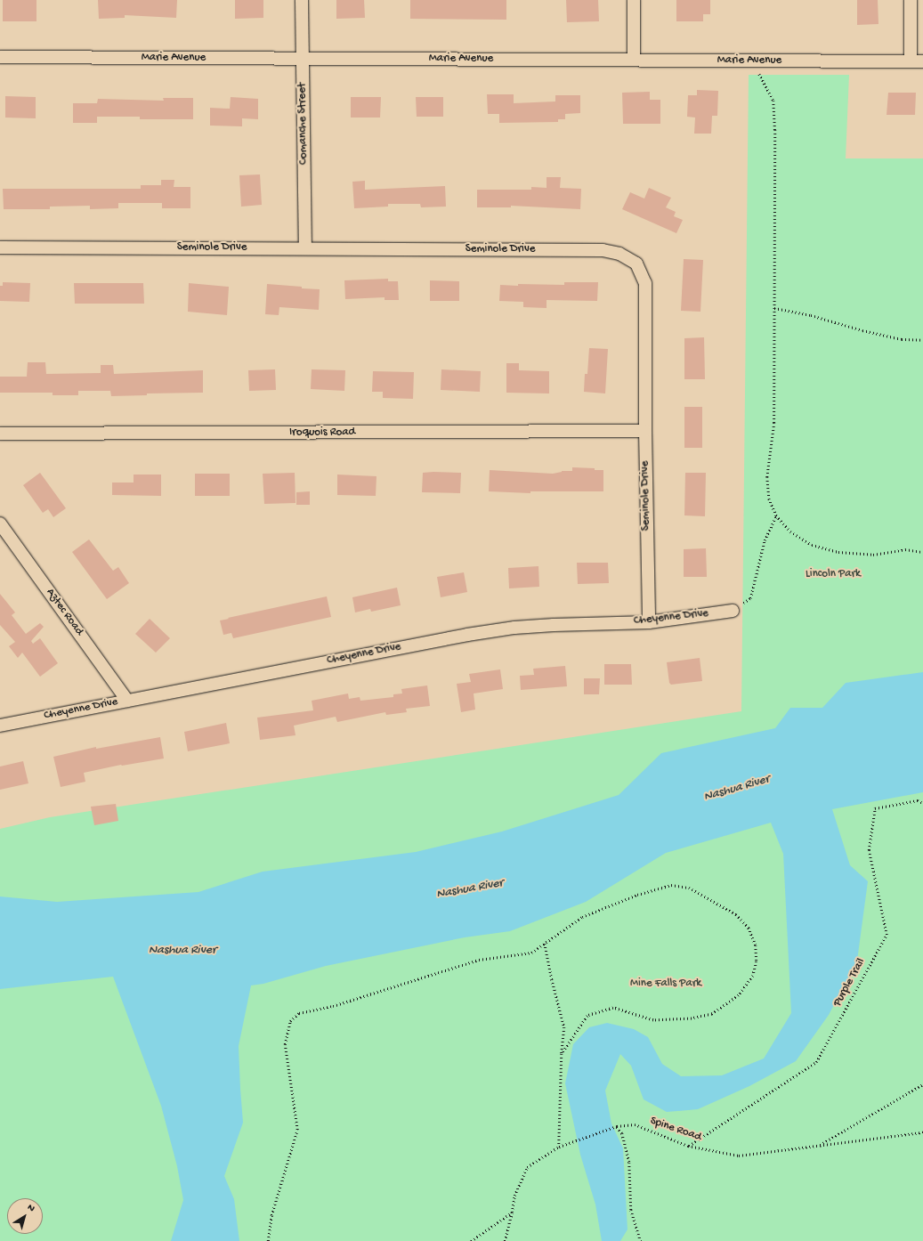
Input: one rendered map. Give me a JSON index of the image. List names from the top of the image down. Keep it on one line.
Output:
{"streets":{"street":["Marie Avenue","Comanche Street","Seminole Drive","Iroquois Road","Aztec Road","Cheyenne Drive"],"path":["Purple Trail","Spine Road"]},"crossings":[["Marie Avenue","Comanche Street"],["Comanche Street","Seminole Drive"],["Seminole Drive","Iroquois Road"],["Seminole Drive","Cheyenne Drive"],["Aztec Road","Cheyenne Drive"],["Purple Trail","Spine Road"]],"water":["Nashua River"],"parks":["Lincoln Park","Mine Falls Park"],"north":"top right"}
